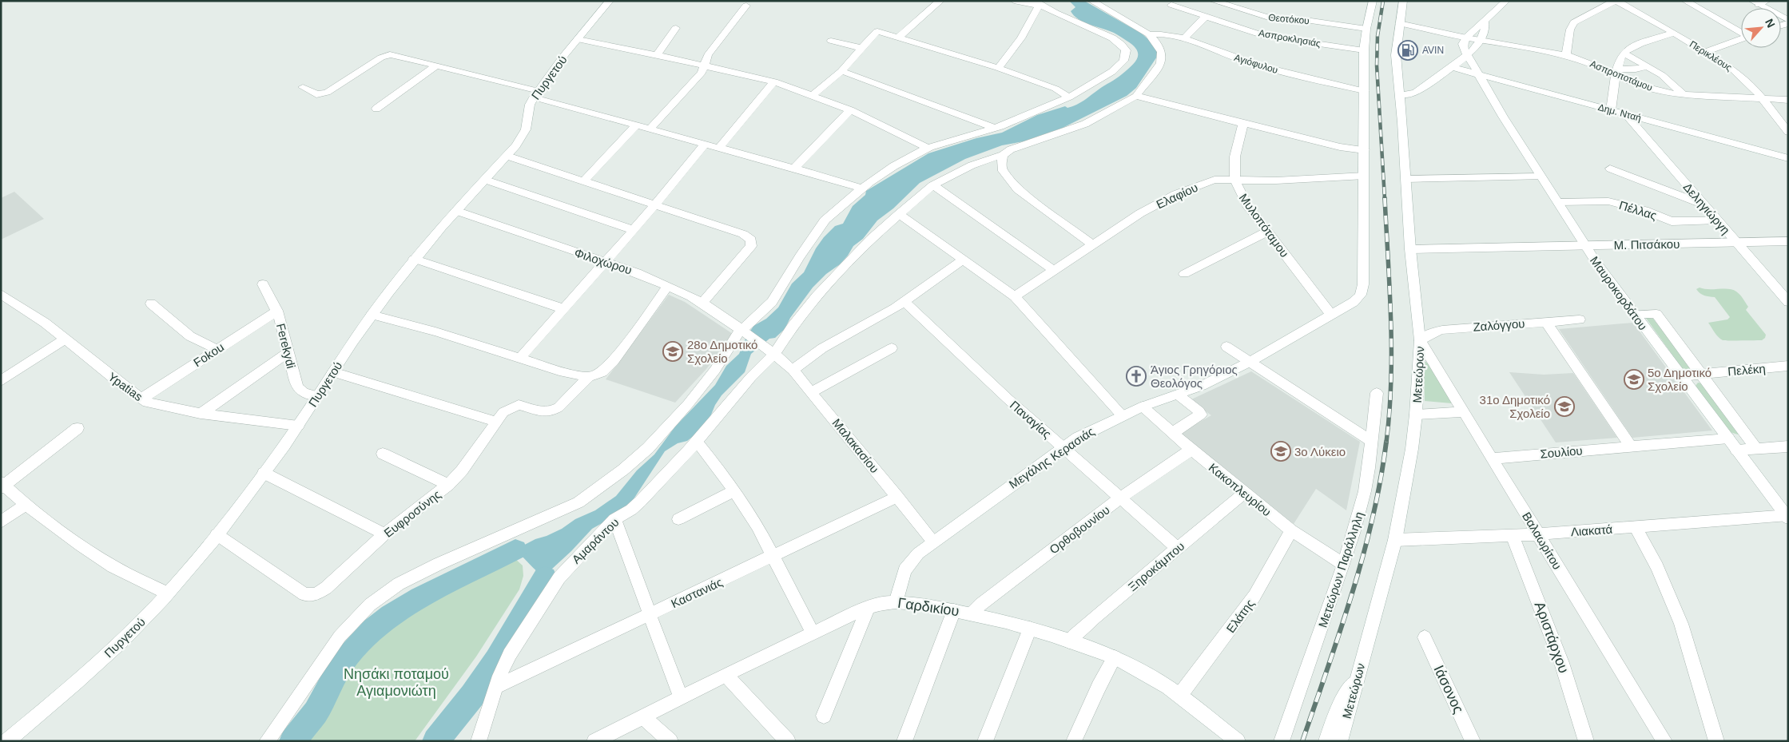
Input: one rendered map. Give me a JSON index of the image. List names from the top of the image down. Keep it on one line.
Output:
{"streets":{"street":["Θεοτόκου","Ασπροκλησιάς","Περικλέους","Αγιόφυλου","Ασπροποτάμου","Πυργετού","Δημ. Νταή","Ελαφίου","Δεληγιώργη","Πέλλας","Μυλοπόταμου","Μ. Πιτσάκου","Φιλοχώρου","Μαυροκορδάτου","Ζαλόγγου","Ferekydi","Fokou","Πελέκη","Μετεώρων","Ypatias","Παναγίας","Μαλακασίου","Σουλίου","Μεγάλης Κερασιάς","Κακοπλευρίου","Ευφροσύνης","Ορθοβουνίου","Λιακατά","Αμαράντου","Βαλαωρίτου","Ξηροκάμπου","Μετεώρων Παράλληλη","Καστανιάς","Γαρδικίου","Ελάτης","Αριστάρχου","Ιάσονος"]},"crossings":[["Περικλέους","Ασπροποτάμου"],["Ασπροποτάμου","Μαυροκορδάτου"],["Ασπροποτάμου","Μετεώρων"],["Πυργετού","Φιλοχώρου"],["Πυργετού","Ferekydi"],["Πυργετού","Ypatias"],["Πυργετού","Ευφροσύνης"],["Δημ. Νταή","Δεληγιώργη"],["Δημ. Νταή","Μαυροκορδάτου"],["Ελαφίου","Μυλοπόταμου"],["Ελαφίου","Μεγάλης Κερασιάς"],["Δεληγιώργη","Πέλλας"],["Δεληγιώργη","Μ. Πιτσάκου"],["Πέλλας","Μαυροκορδάτου"],["Μυλοπόταμου","Μεγάλης Κερασιάς"],["Μ. Πιτσάκου","Μαυροκορδάτου"],["Μ. Πιτσάκου","Μετεώρων"],["Φιλοχώρου","Μαλακασίου"],["Φιλοχώρου","Ευφροσύνης"],["Φιλοχώρου","Αμαράντου"],["Μαυροκορδάτου","Πελέκη"],["Μαυροκορδάτου","Σουλίου"],["Μαυροκορδάτου","Λιακατά"],["Ζαλόγγου","Μετεώρων"],["Ζαλόγγου","Βαλαωρίτου"],["Ferekydi","Fokou"],["Fokou","Ypatias"],["Μετεώρων","Λιακατά"],["Μετεώρων","Βαλαωρίτου"],["Παναγίας","Μεγάλης Κερασιάς"],["Παναγίας","Ορθοβουνίου"],["Παναγίας","Ξηροκάμπου"],["Μαλακασίου","Μεγάλης Κερασιάς"],["Μαλακασίου","Αμαράντου"],["Μαλακασίου","Καστανιάς"],["Σουλίου","Βαλαωρίτου"],["Μεγάλης Κερασιάς","Κακοπλευρίου"],["Μεγάλης Κερασιάς","Γαρδικίου"],["Κακοπλευρίου","Ορθοβουνίου"],["Κακοπλευρίου","Ξηροκάμπου"],["Κακοπλευρίου","Μετεώρων Παράλληλη"],["Κακοπλευρίου","Ελάτης"],["Ορθοβουνίου","Γαρδικίου"],["Λιακατά","Βαλαωρίτου"],["Λιακατά","Αριστάρχου"],["Αμαράντου","Καστανιάς"],["Ξηροκάμπου","Γαρδικίου"],["Γαρδικίου","Ελάτης"]],"parks":["Νησάκι ποταμού Αγιαμονιώτη"],"places":{"fuel station":["AVIN"],"school or university":["28ο Δημοτικό Σχολείο","5ο Δημοτικό Σχολείο","31ο Δημοτικό Σχολείο","3ο Λύκειο"],"church":["Άγιος Γρηγόριος Θεολόγος"]},"north":"top right"}
